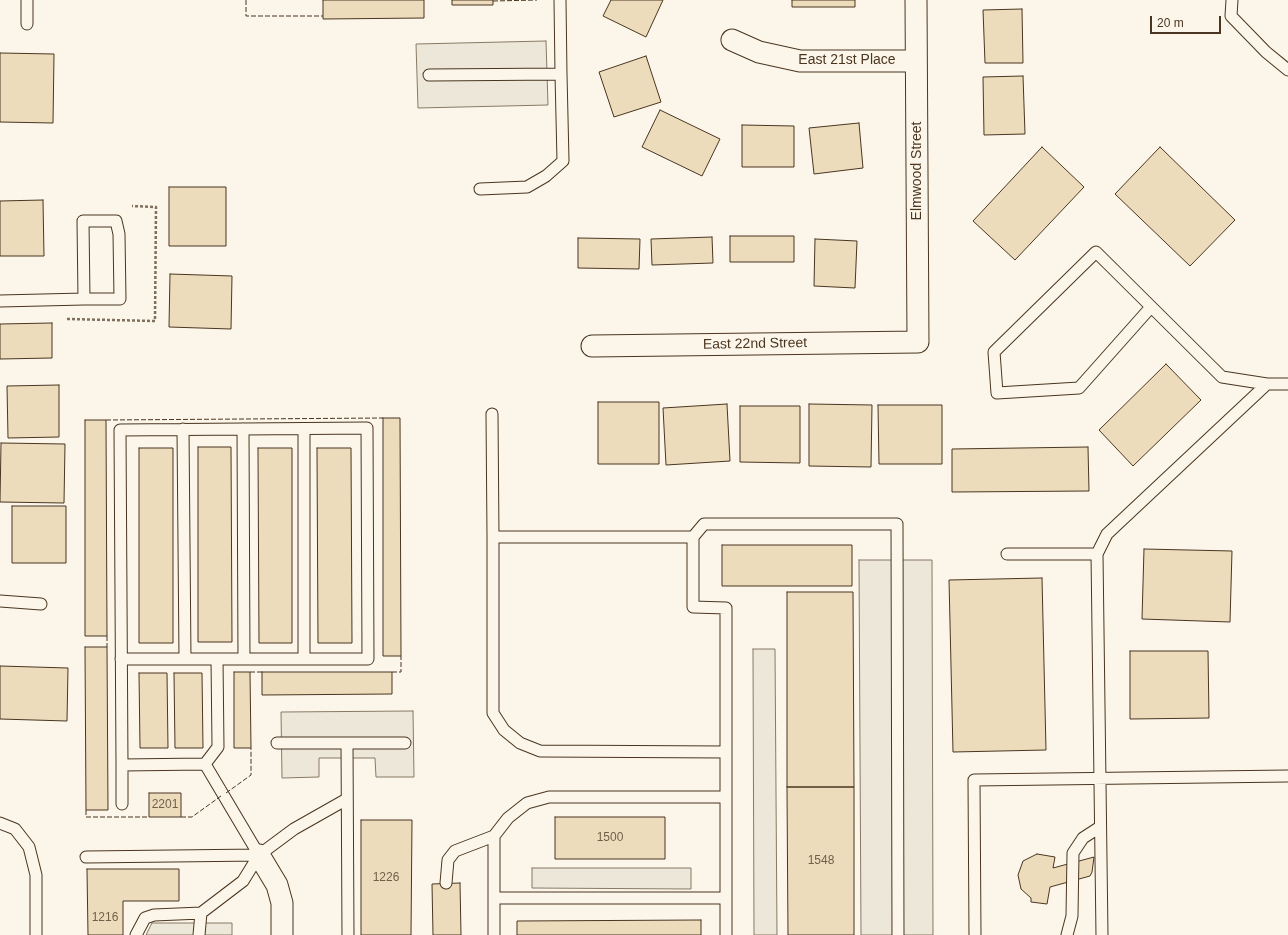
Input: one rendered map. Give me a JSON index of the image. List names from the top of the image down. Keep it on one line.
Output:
{"streets":{"street":["East 21st Place","Elmwood Street","East 22nd Street"]},"crossings":[["East 21st Place","Elmwood Street"],["Elmwood Street","East 22nd Street"]],"house_numbers":["2201","1500","1548","1226","1216"],"scale_bar":"20 m"}
